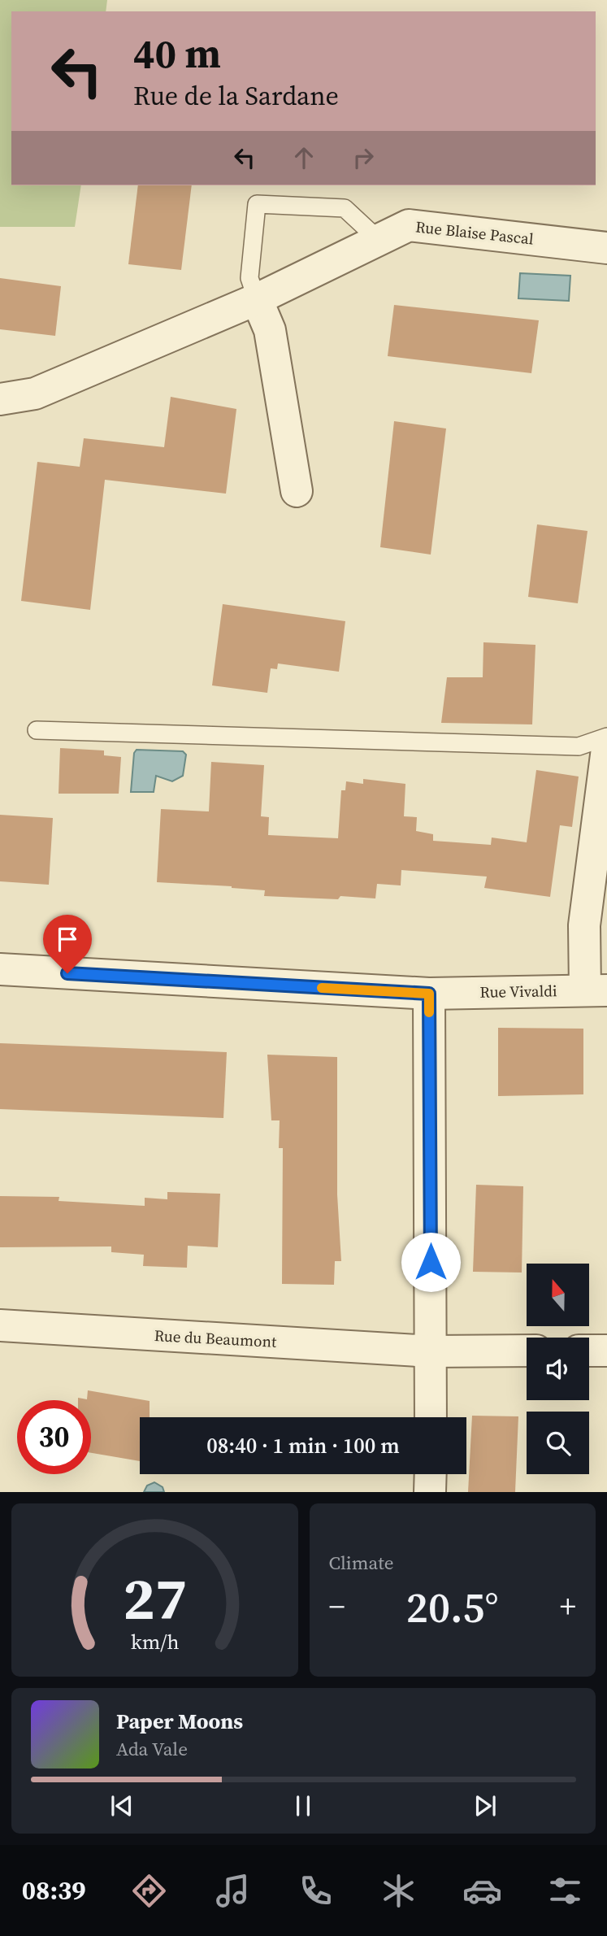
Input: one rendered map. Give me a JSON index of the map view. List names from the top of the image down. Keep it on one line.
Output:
{"streets":{"street":["Rue Blaise Pascal","Rue Vivaldi","Rue du Beaumont"]},"north":"top","page":{"turn":["40 m","Rue de la Sardane"],"limit":"30","trip":"08:40 · 1 min · 100 m","tile":"Climate","heat":["−","20.5°","+"],"song":["Paper Moons","Ada Vale"],"tabs":"08:39","gauge":["27","km/h"]}}
